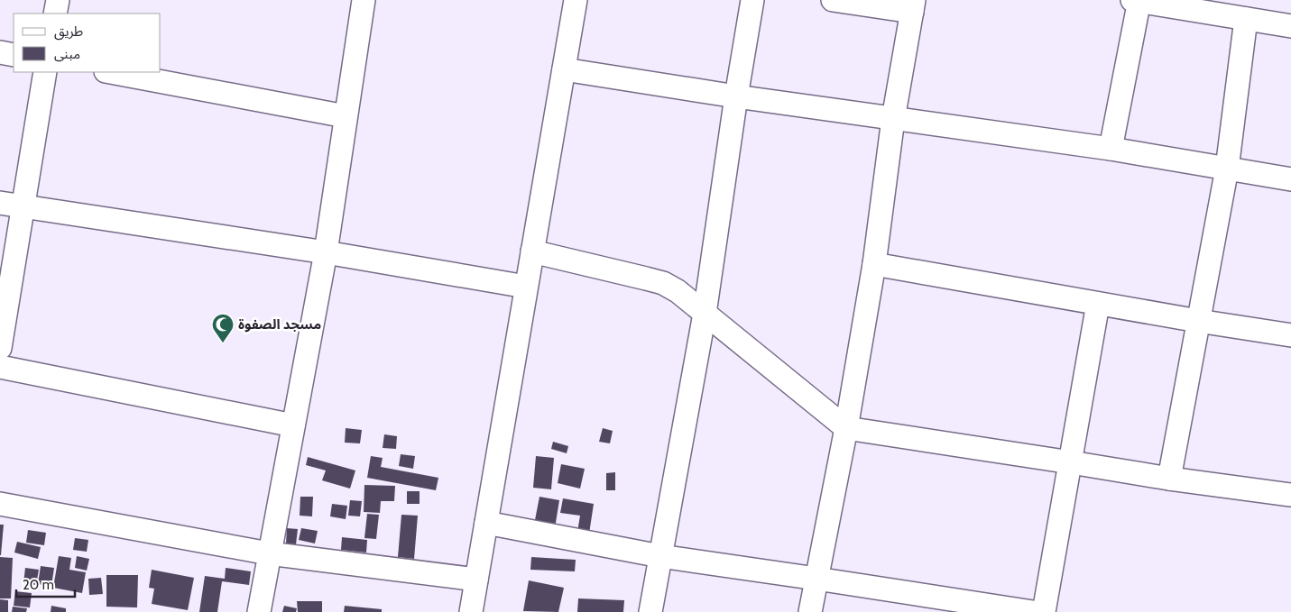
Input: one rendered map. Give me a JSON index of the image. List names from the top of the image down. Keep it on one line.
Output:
{"places":{"mosque":["مسجد الصفوة"]},"legend":["طريق","مبنى"],"scale_bar":"20 m"}
